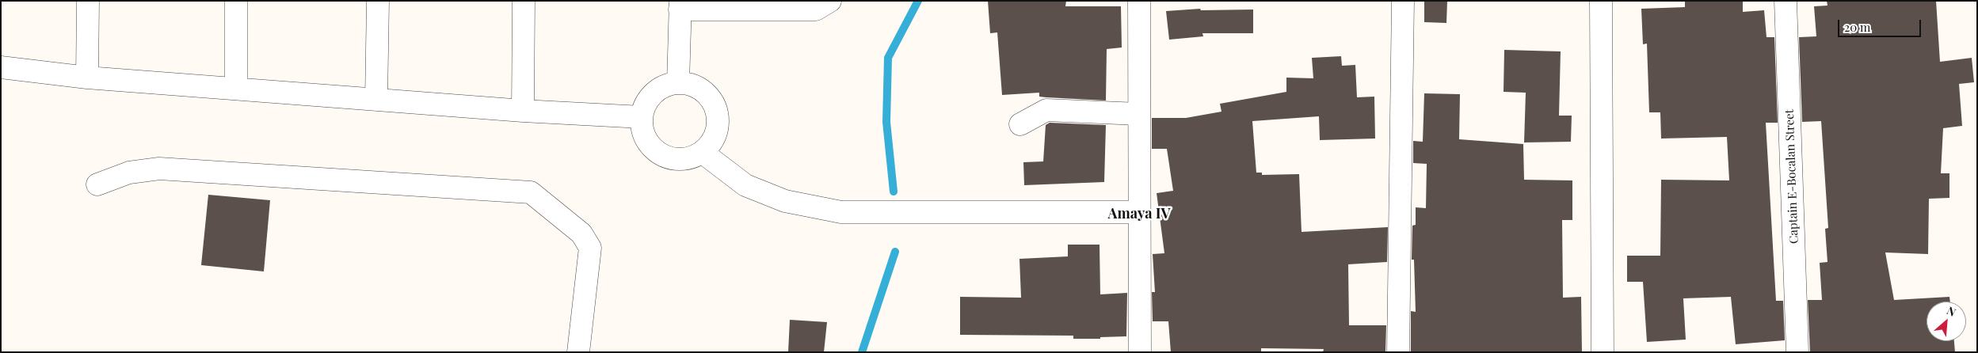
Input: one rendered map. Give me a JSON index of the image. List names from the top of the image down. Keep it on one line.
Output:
{"streets":{"street":["Captain E-Bocalan Street"]},"districts":["Amaya IV"],"scale_bar":"20 m","north":"top right"}
